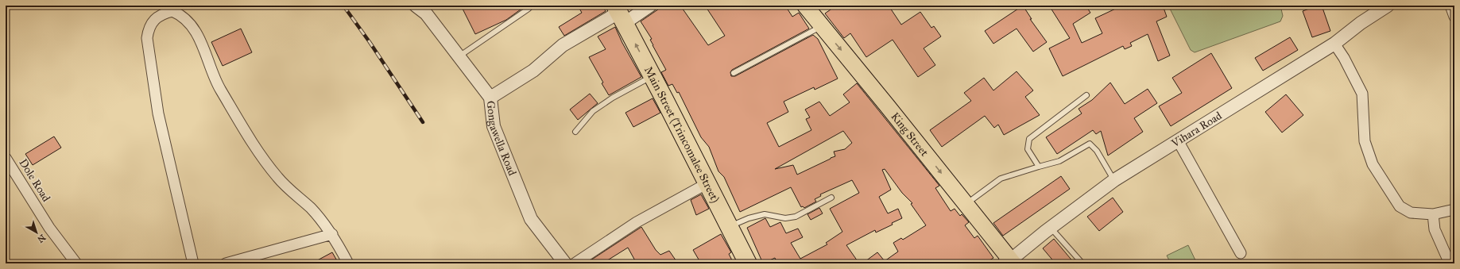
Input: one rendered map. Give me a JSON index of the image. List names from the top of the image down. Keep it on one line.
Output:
{"streets":{"highway":["Main Street (Trincomalee Street)"],"main road":["King Street"],"street":["Vihara Road","Gongawella Road","Dole Road"]},"crossings":[["Vihara Road","King Street"]],"one_way":["King Street"],"north":"bottom right"}
